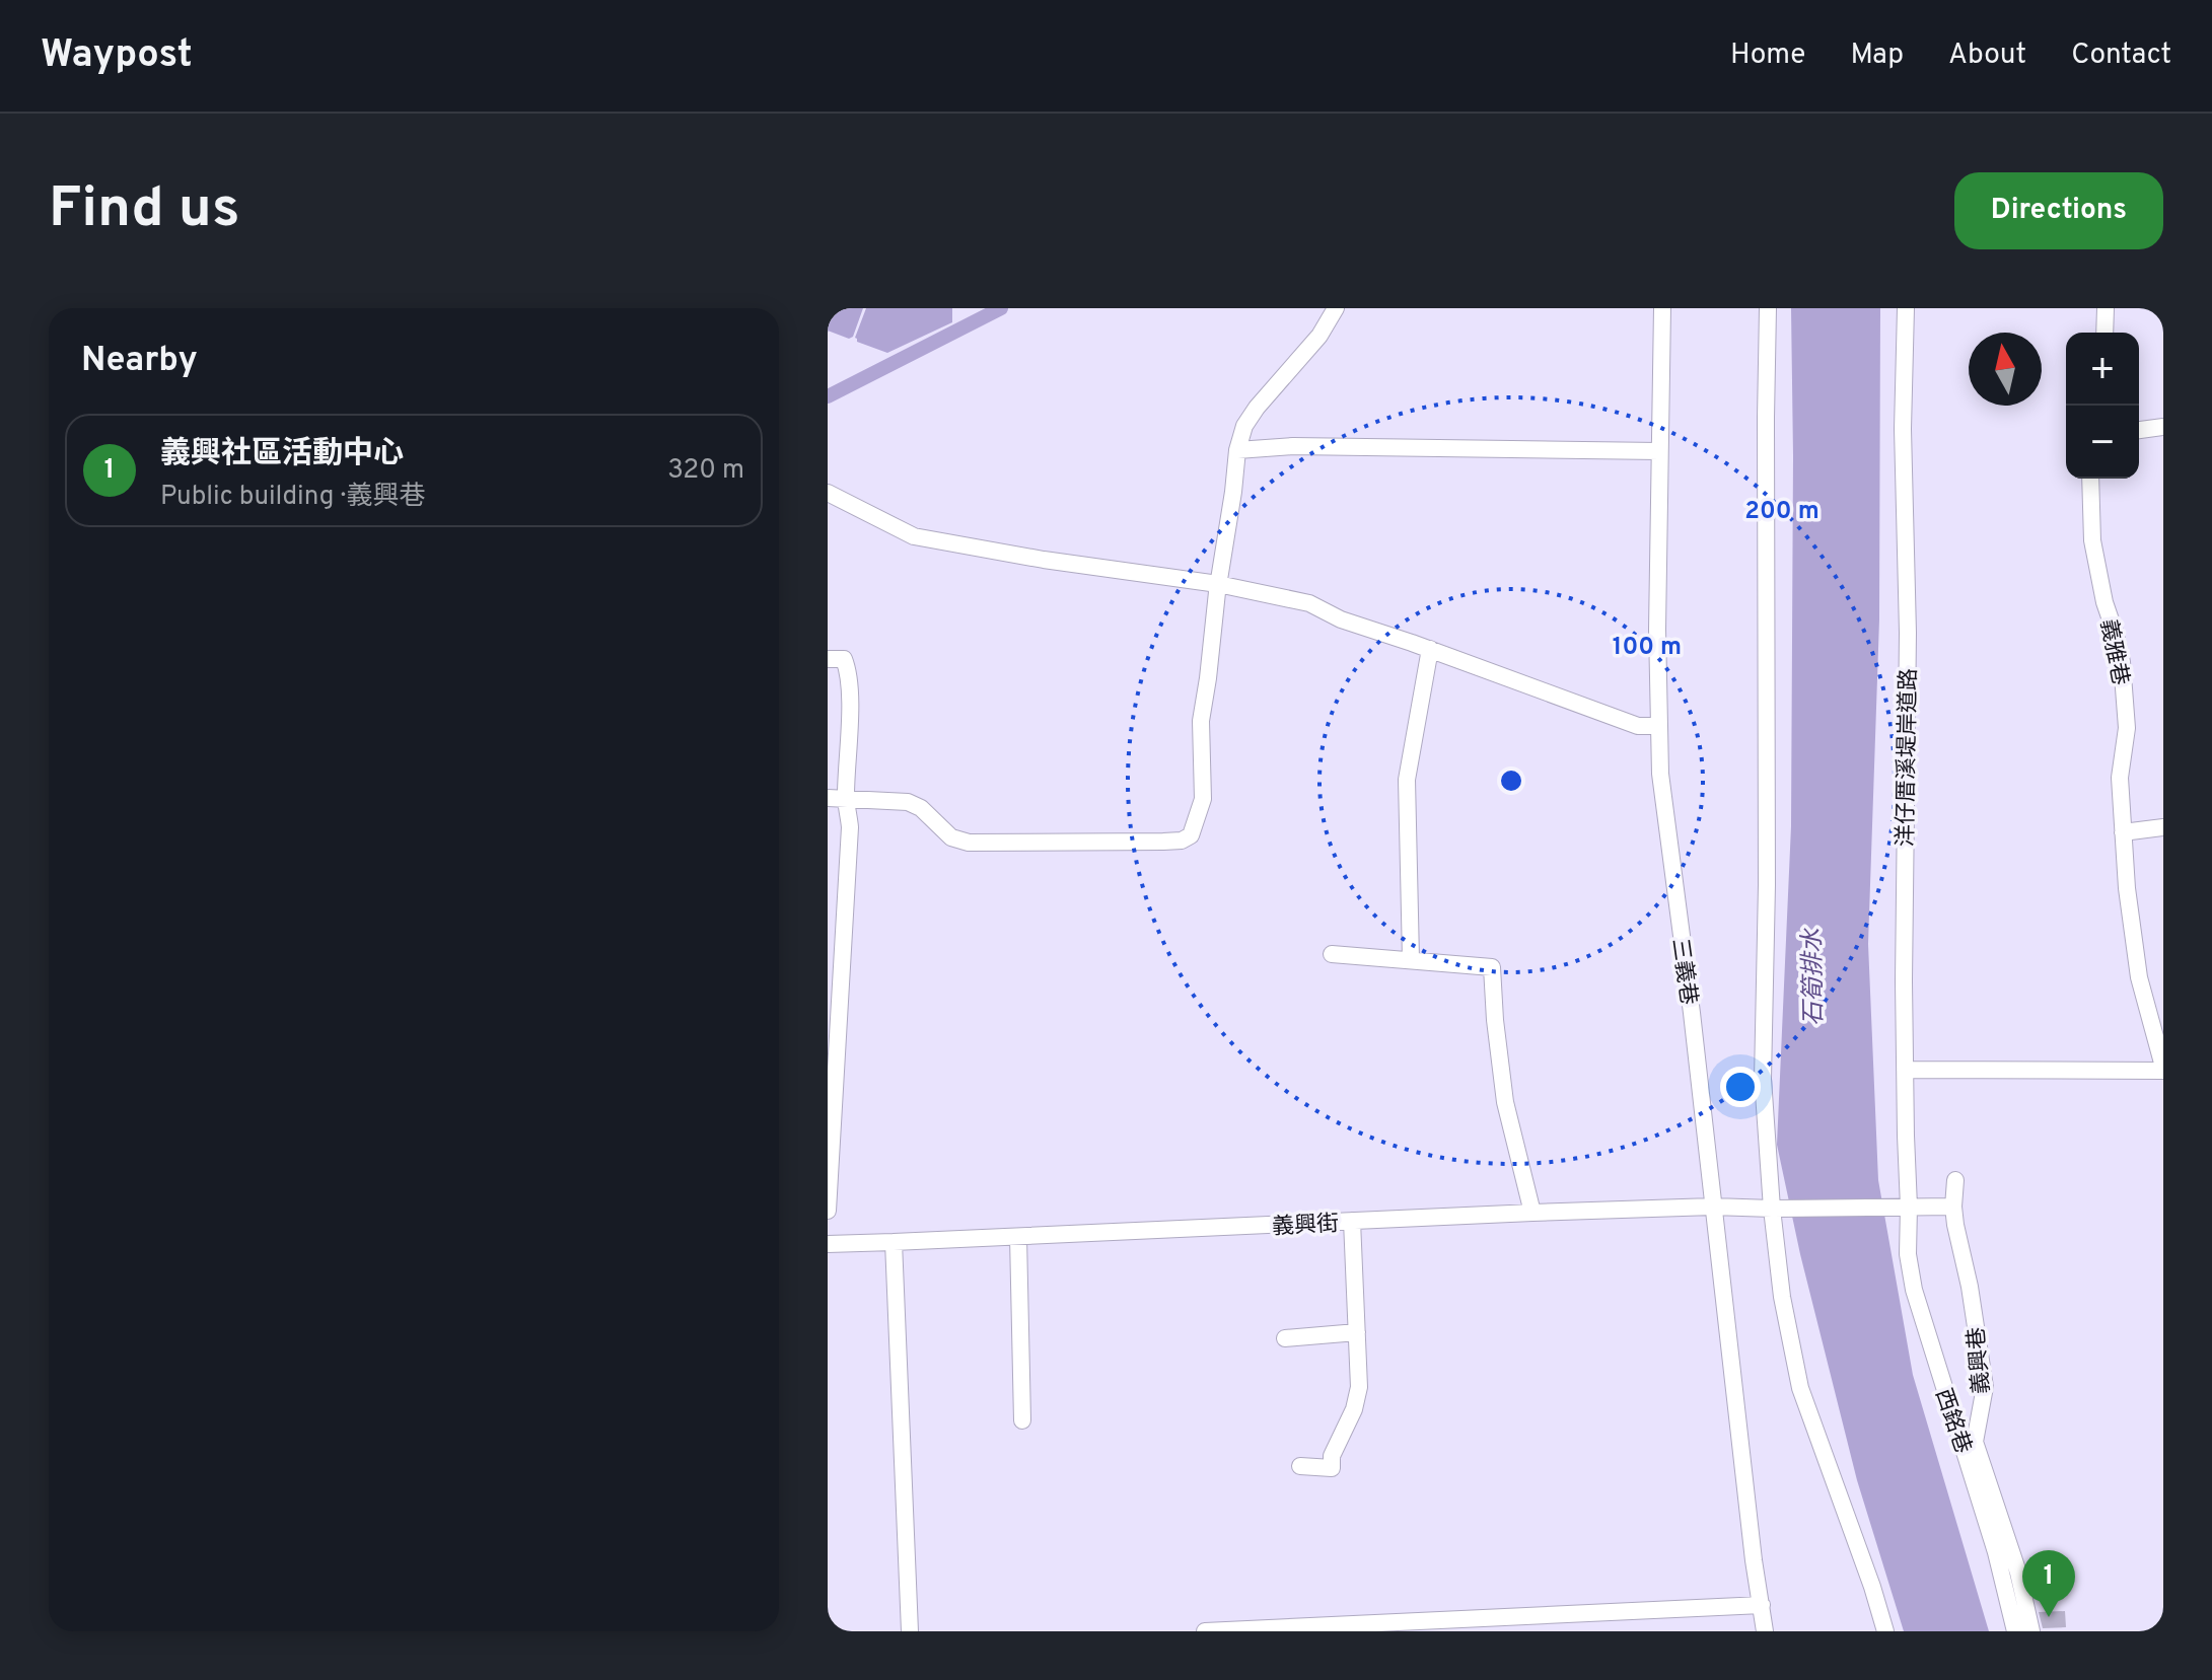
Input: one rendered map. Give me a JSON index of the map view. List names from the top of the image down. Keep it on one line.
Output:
{"streets":{"street":["義雅巷","洋仔厝溪堤岸道路","三義巷","義興街","義興巷","西銘巷"]},"crossings":[["洋仔厝溪堤岸道路","義興街"],["洋仔厝溪堤岸道路","西銘巷"],["三義巷","義興街"],["義興街","義興巷"],["義興街","西銘巷"]],"water":["石筍排水"],"north":"top","page":{"header":"Waypost","nav":["Home","Map","About","Contact"],"buttons":"Directions","title":"Find us","heading":"Nearby","map_buttons":["+","−"],"list":[{"mark":"1","name":"義興社區活動中心","note":"Public building · 義興巷","value":"320 m"}],"pins":"1"},"rings":["200 m","100 m"]}
